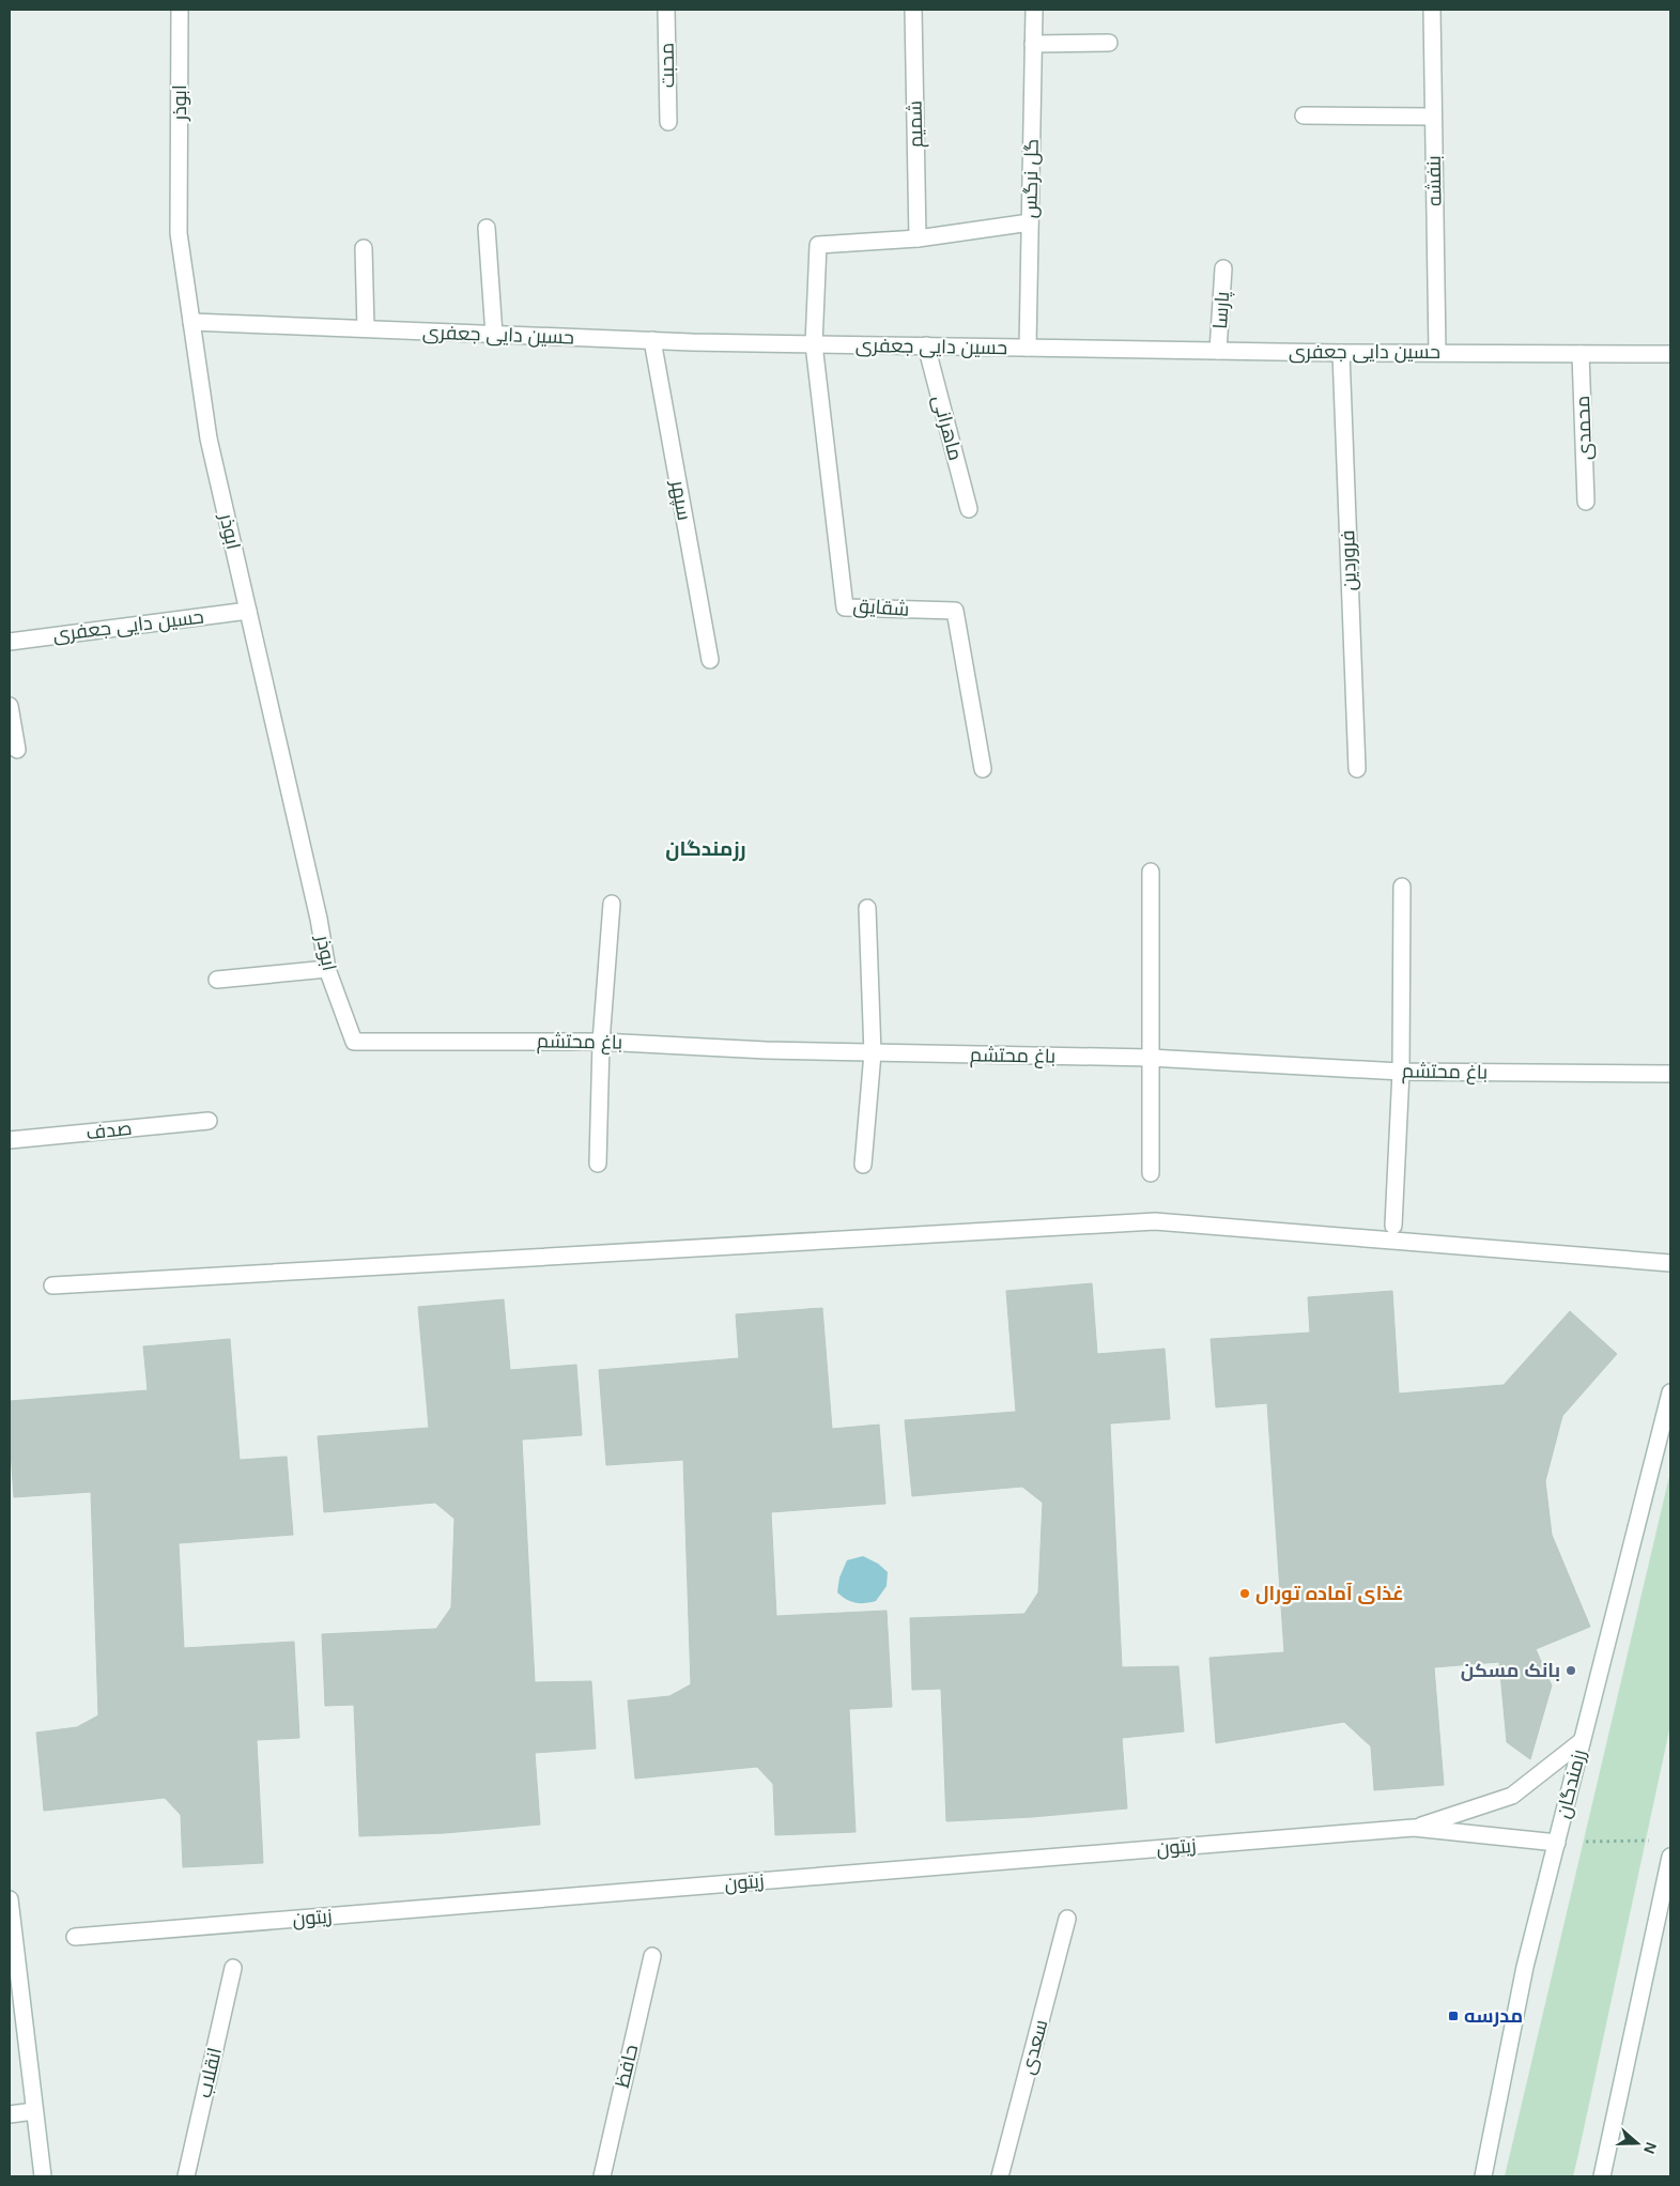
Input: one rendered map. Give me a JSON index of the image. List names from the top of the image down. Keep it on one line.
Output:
{"streets":{"street":["محبت","ابوذر","شمیم","گل نرگس","بنفشه","پارسا","حسین دایی جعفری","ماهرانی","محمدی","سپهر","فروردین","شقایق","باغ محتشم","صدف","رزمندگان","زیتون","سعدی","حافظ","انقلاب"]},"crossings":[["ابوذر","حسین دایی جعفری"],["ابوذر","باغ محتشم"],["گل نرگس","حسین دایی جعفری"],["بنفشه","حسین دایی جعفری"],["پارسا","حسین دایی جعفری"],["حسین دایی جعفری","ماهرانی"],["حسین دایی جعفری","محمدی"],["حسین دایی جعفری","سپهر"],["حسین دایی جعفری","فروردین"],["حسین دایی جعفری","شقایق"]],"districts":["رزمندگان"],"places":{"other":["غذای آماده تورال","بانک مسکن"],"transit":["مدرسه"]},"north":"right"}
